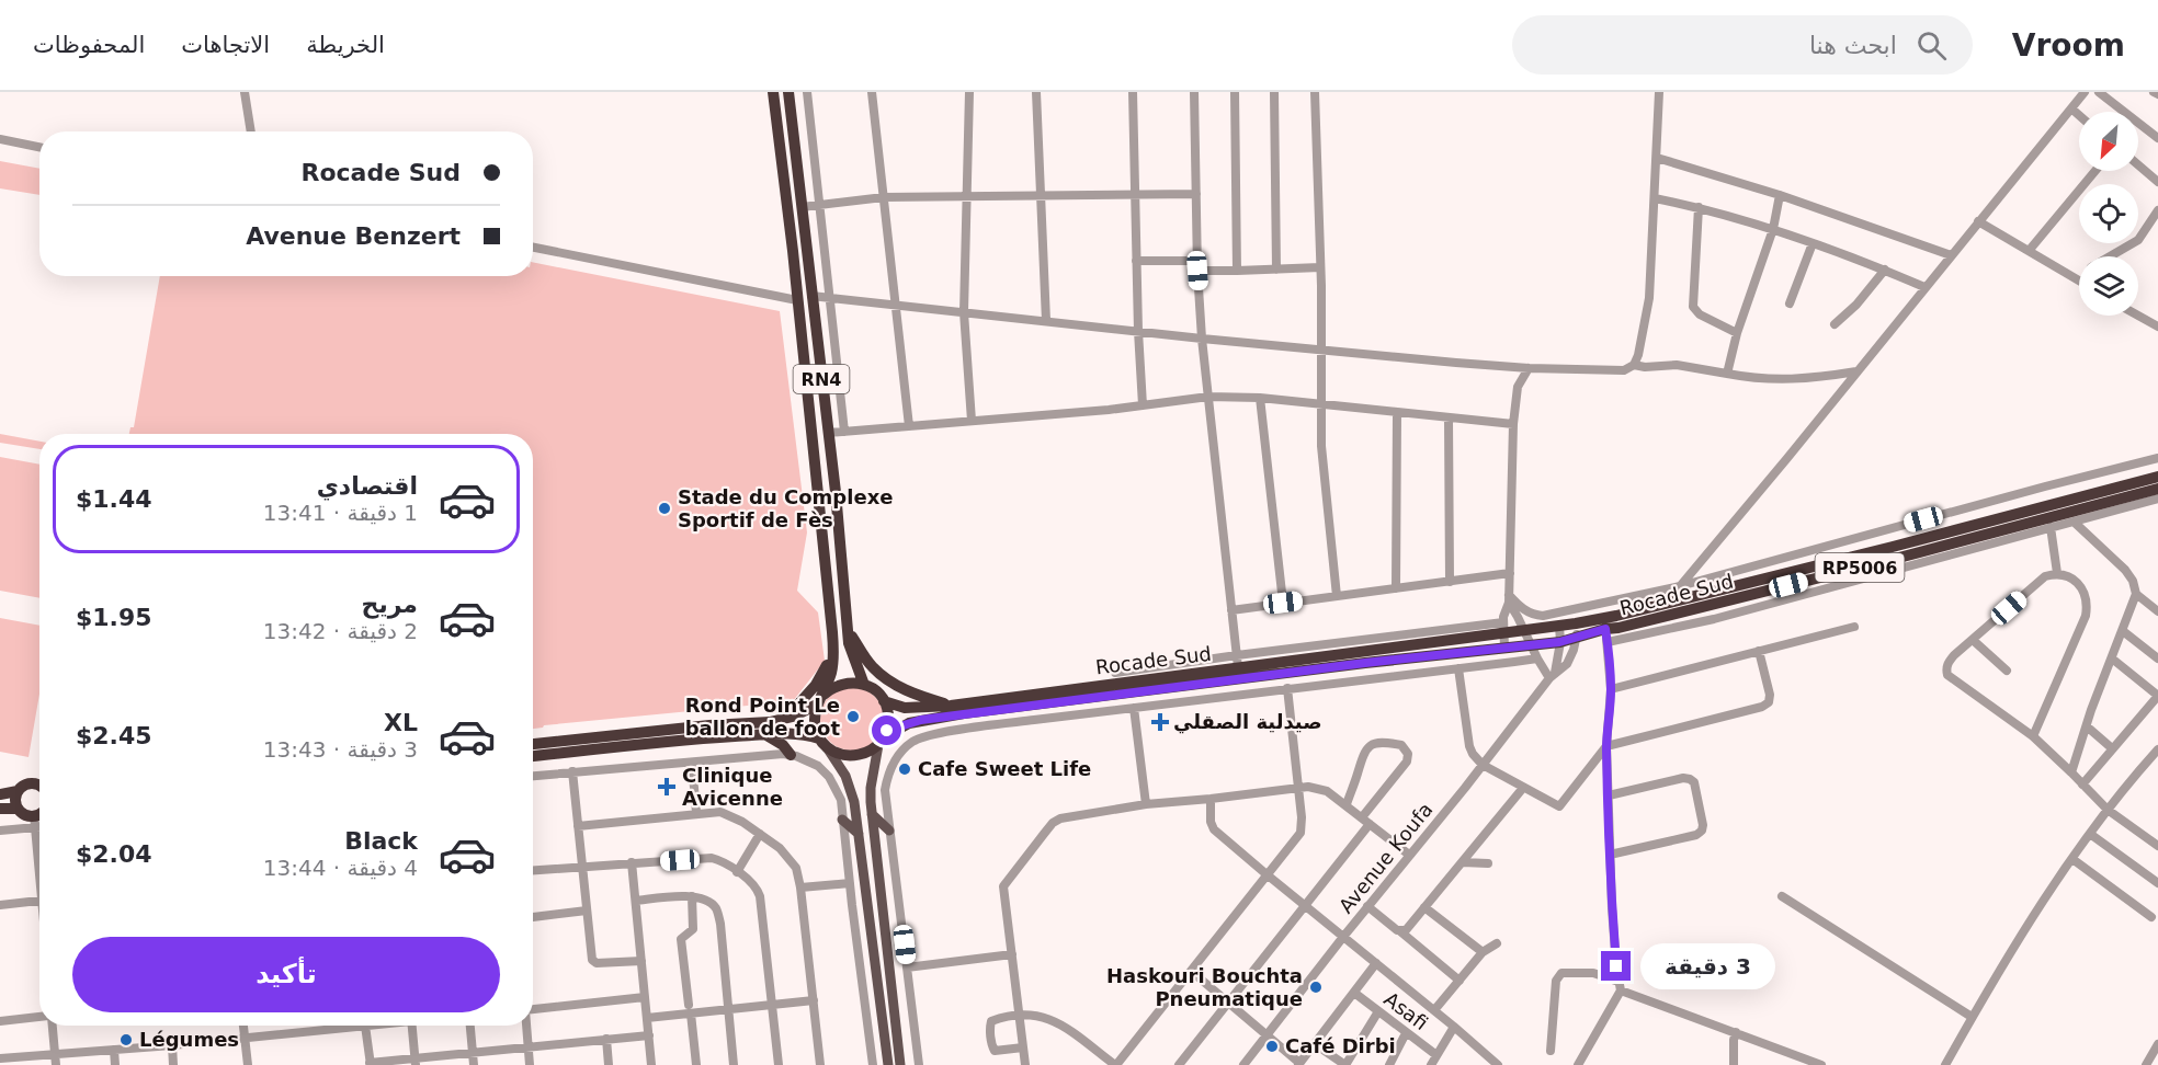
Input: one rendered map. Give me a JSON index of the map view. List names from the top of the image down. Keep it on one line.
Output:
{"streets":{"highway":["RN4","RP5006","Rocade Sud"],"street":["Avenue Koufa","Asafi"]},"crossings":[["RN4","Rocade Sud"],["Rocade Sud","Avenue Koufa"]],"places":{"other":["Stade du Complexe Sportif de Fès","Rond Point Le ballon de foot","Cafe Sweet Life","Haskouri Bouchta Pneumatique","Légumes","Café Dirbi"],"health":["صيدلية الصقلي","Clinique Avicenne"]},"north":"bottom left","page":{"header":"Vroom","search":"ابحث هنا","nav":["الخريطة","الاتجاهات","المحفوظات"],"banner":["Rocade Sud","Avenue Benzert"],"list":[{"name":"اقتصادي","note":"1 دقيقة · 13:41","value":"$1.44"},{"name":"مريح","note":"2 دقيقة · 13:42","value":"$1.95"},{"name":"XL","note":"3 دقيقة · 13:43","value":"$2.45"},{"name":"Black","note":"4 دقيقة · 13:44","value":"$2.04"}],"buttons":"تأكيد","bubble":"3 دقيقة"}}
